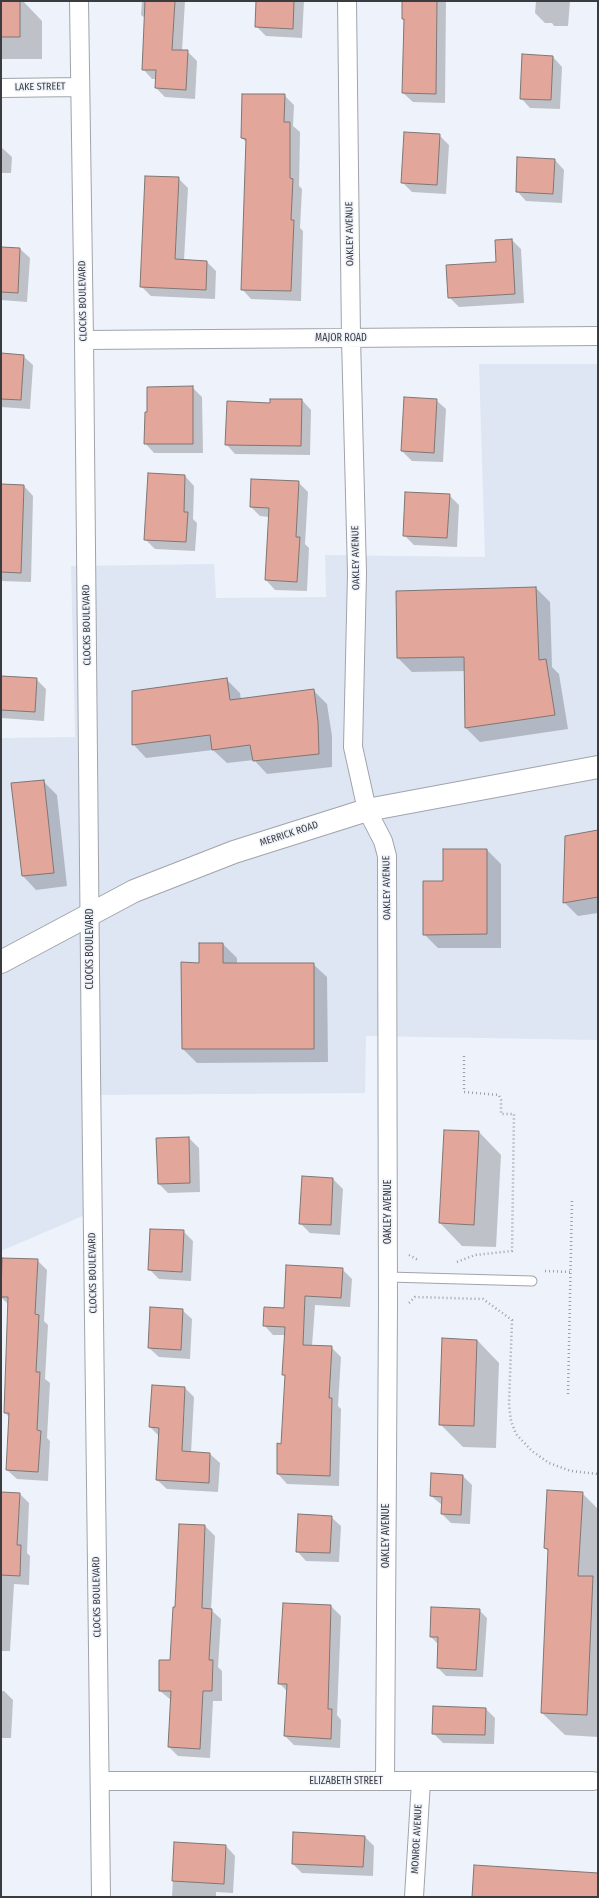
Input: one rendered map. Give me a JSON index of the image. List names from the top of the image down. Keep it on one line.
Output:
{"streets":{"main road":["MERRICK ROAD"],"street":["LAKE STREET","OAKLEY AVENUE","CLOCKS BOULEVARD","MAJOR ROAD","ELIZABETH STREET","MONROE AVENUE"]},"crossings":[["LAKE STREET","CLOCKS BOULEVARD"],["OAKLEY AVENUE","MAJOR ROAD"],["OAKLEY AVENUE","MERRICK ROAD"],["OAKLEY AVENUE","ELIZABETH STREET"],["CLOCKS BOULEVARD","MAJOR ROAD"],["CLOCKS BOULEVARD","MERRICK ROAD"],["CLOCKS BOULEVARD","ELIZABETH STREET"],["ELIZABETH STREET","MONROE AVENUE"]]}
